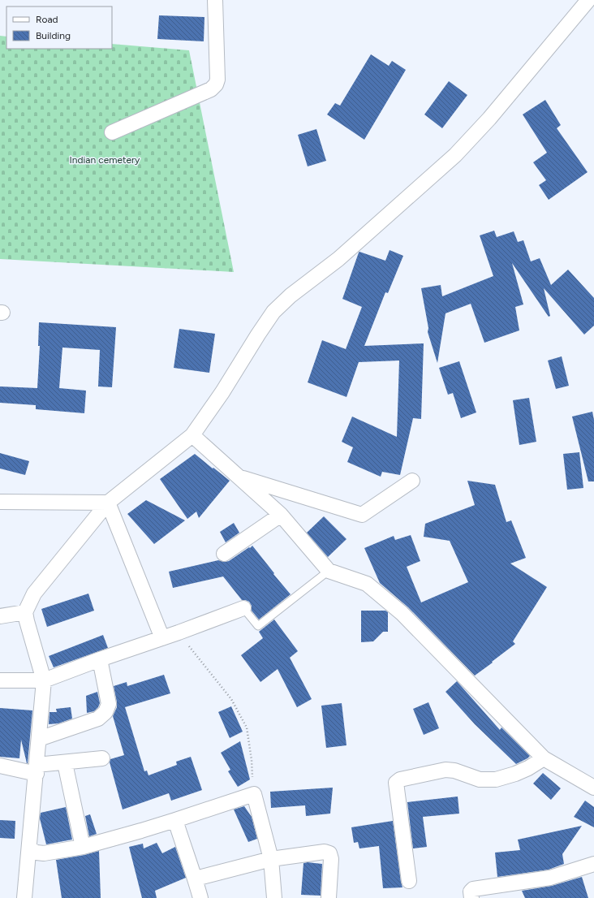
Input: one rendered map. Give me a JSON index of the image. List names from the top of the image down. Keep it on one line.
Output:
{"parks":["Indian cemetery"],"legend":["Road","Building"]}
